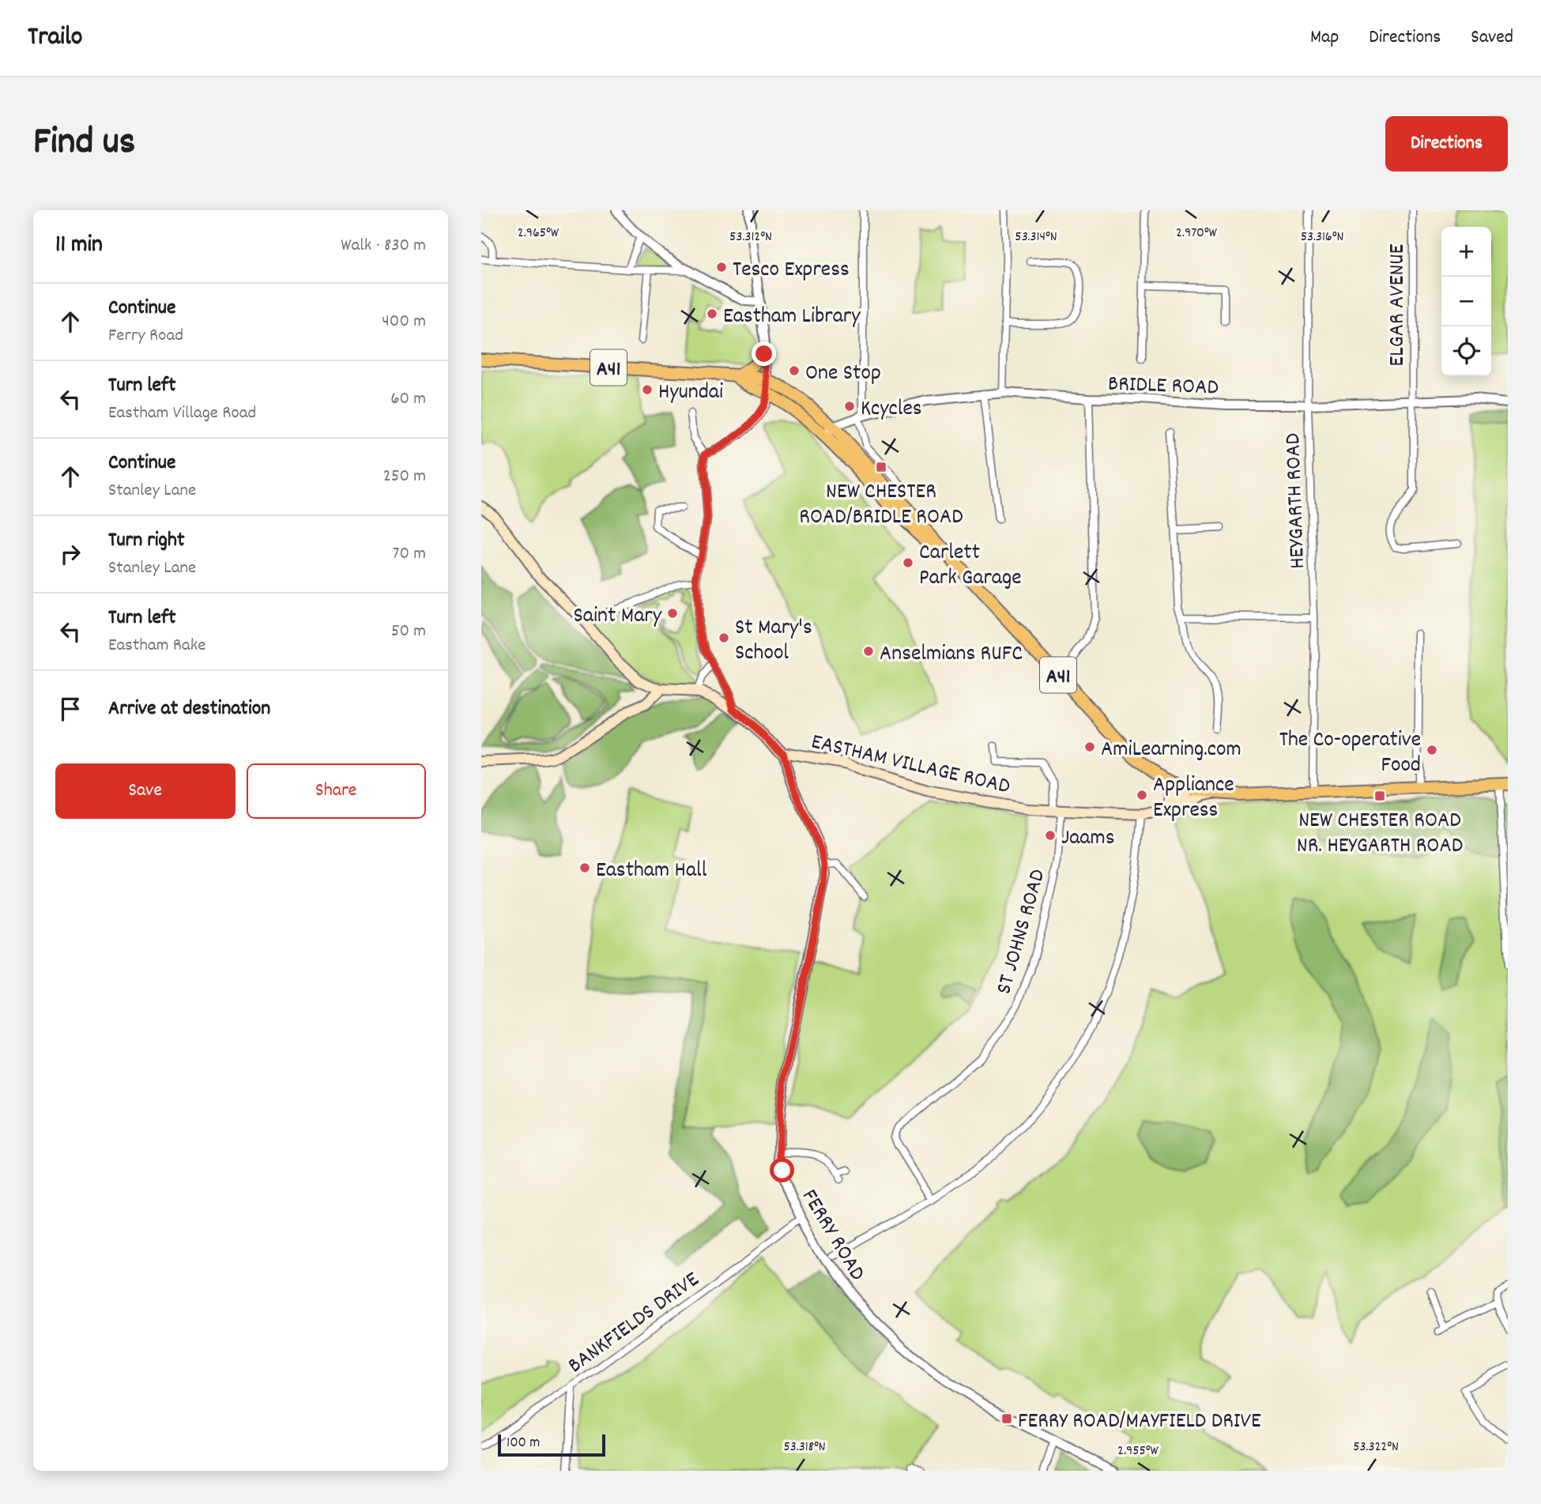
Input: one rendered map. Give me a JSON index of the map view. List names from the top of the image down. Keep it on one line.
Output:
{"streets":{"highway":["A41"],"main road":["EASTHAM VILLAGE ROAD"],"street":["ELGAR AVENUE","BRIDLE ROAD","HEYGARTH ROAD","ST JOHNS ROAD","FERRY ROAD","BANKFIELDS DRIVE"]},"crossings":[["ELGAR AVENUE","BRIDLE ROAD"],["A41","BRIDLE ROAD"],["A41","HEYGARTH ROAD"],["A41","EASTHAM VILLAGE ROAD"],["BRIDLE ROAD","HEYGARTH ROAD"],["EASTHAM VILLAGE ROAD","ST JOHNS ROAD"],["EASTHAM VILLAGE ROAD","FERRY ROAD"],["FERRY ROAD","BANKFIELDS DRIVE"]],"places":{"other":["Tesco Express","Eastham Library","One Stop","Hyundai","Kcycles","Carlett Park Garage","Saint Mary","St Mary's School","Anselmians RUFC","AmiLearning.com","The Co-operative Food","Appliance Express","Jaams","Eastham Hall"],"transit":["NEW CHESTER ROAD/BRIDLE ROAD","NEW CHESTER ROAD NR. HEYGARTH ROAD","FERRY ROAD/MAYFIELD DRIVE"]},"scale_bar":"100 m","page":{"header":"Trailo","nav":["Map","Directions","Saved"],"title":"Find us","buttons":["Directions",["Save","Share"]],"heading":["11 min","Walk · 830 m"],"map_buttons":["+","−"],"list":[["Continue","Ferry Road","400 m"],["Turn left","Eastham Village Road","60 m"],["Continue","Stanley Lane","250 m"],["Turn right","Stanley Lane","70 m"],["Turn left","Eastham Rake","50 m"],"Arrive at destination"],"scale":"100 m"},"coordinates":["2.970°W","2.965°W","53.314°N","53.312°N","53.316°N","53.318°N","53.322°N","2.955°W"]}
